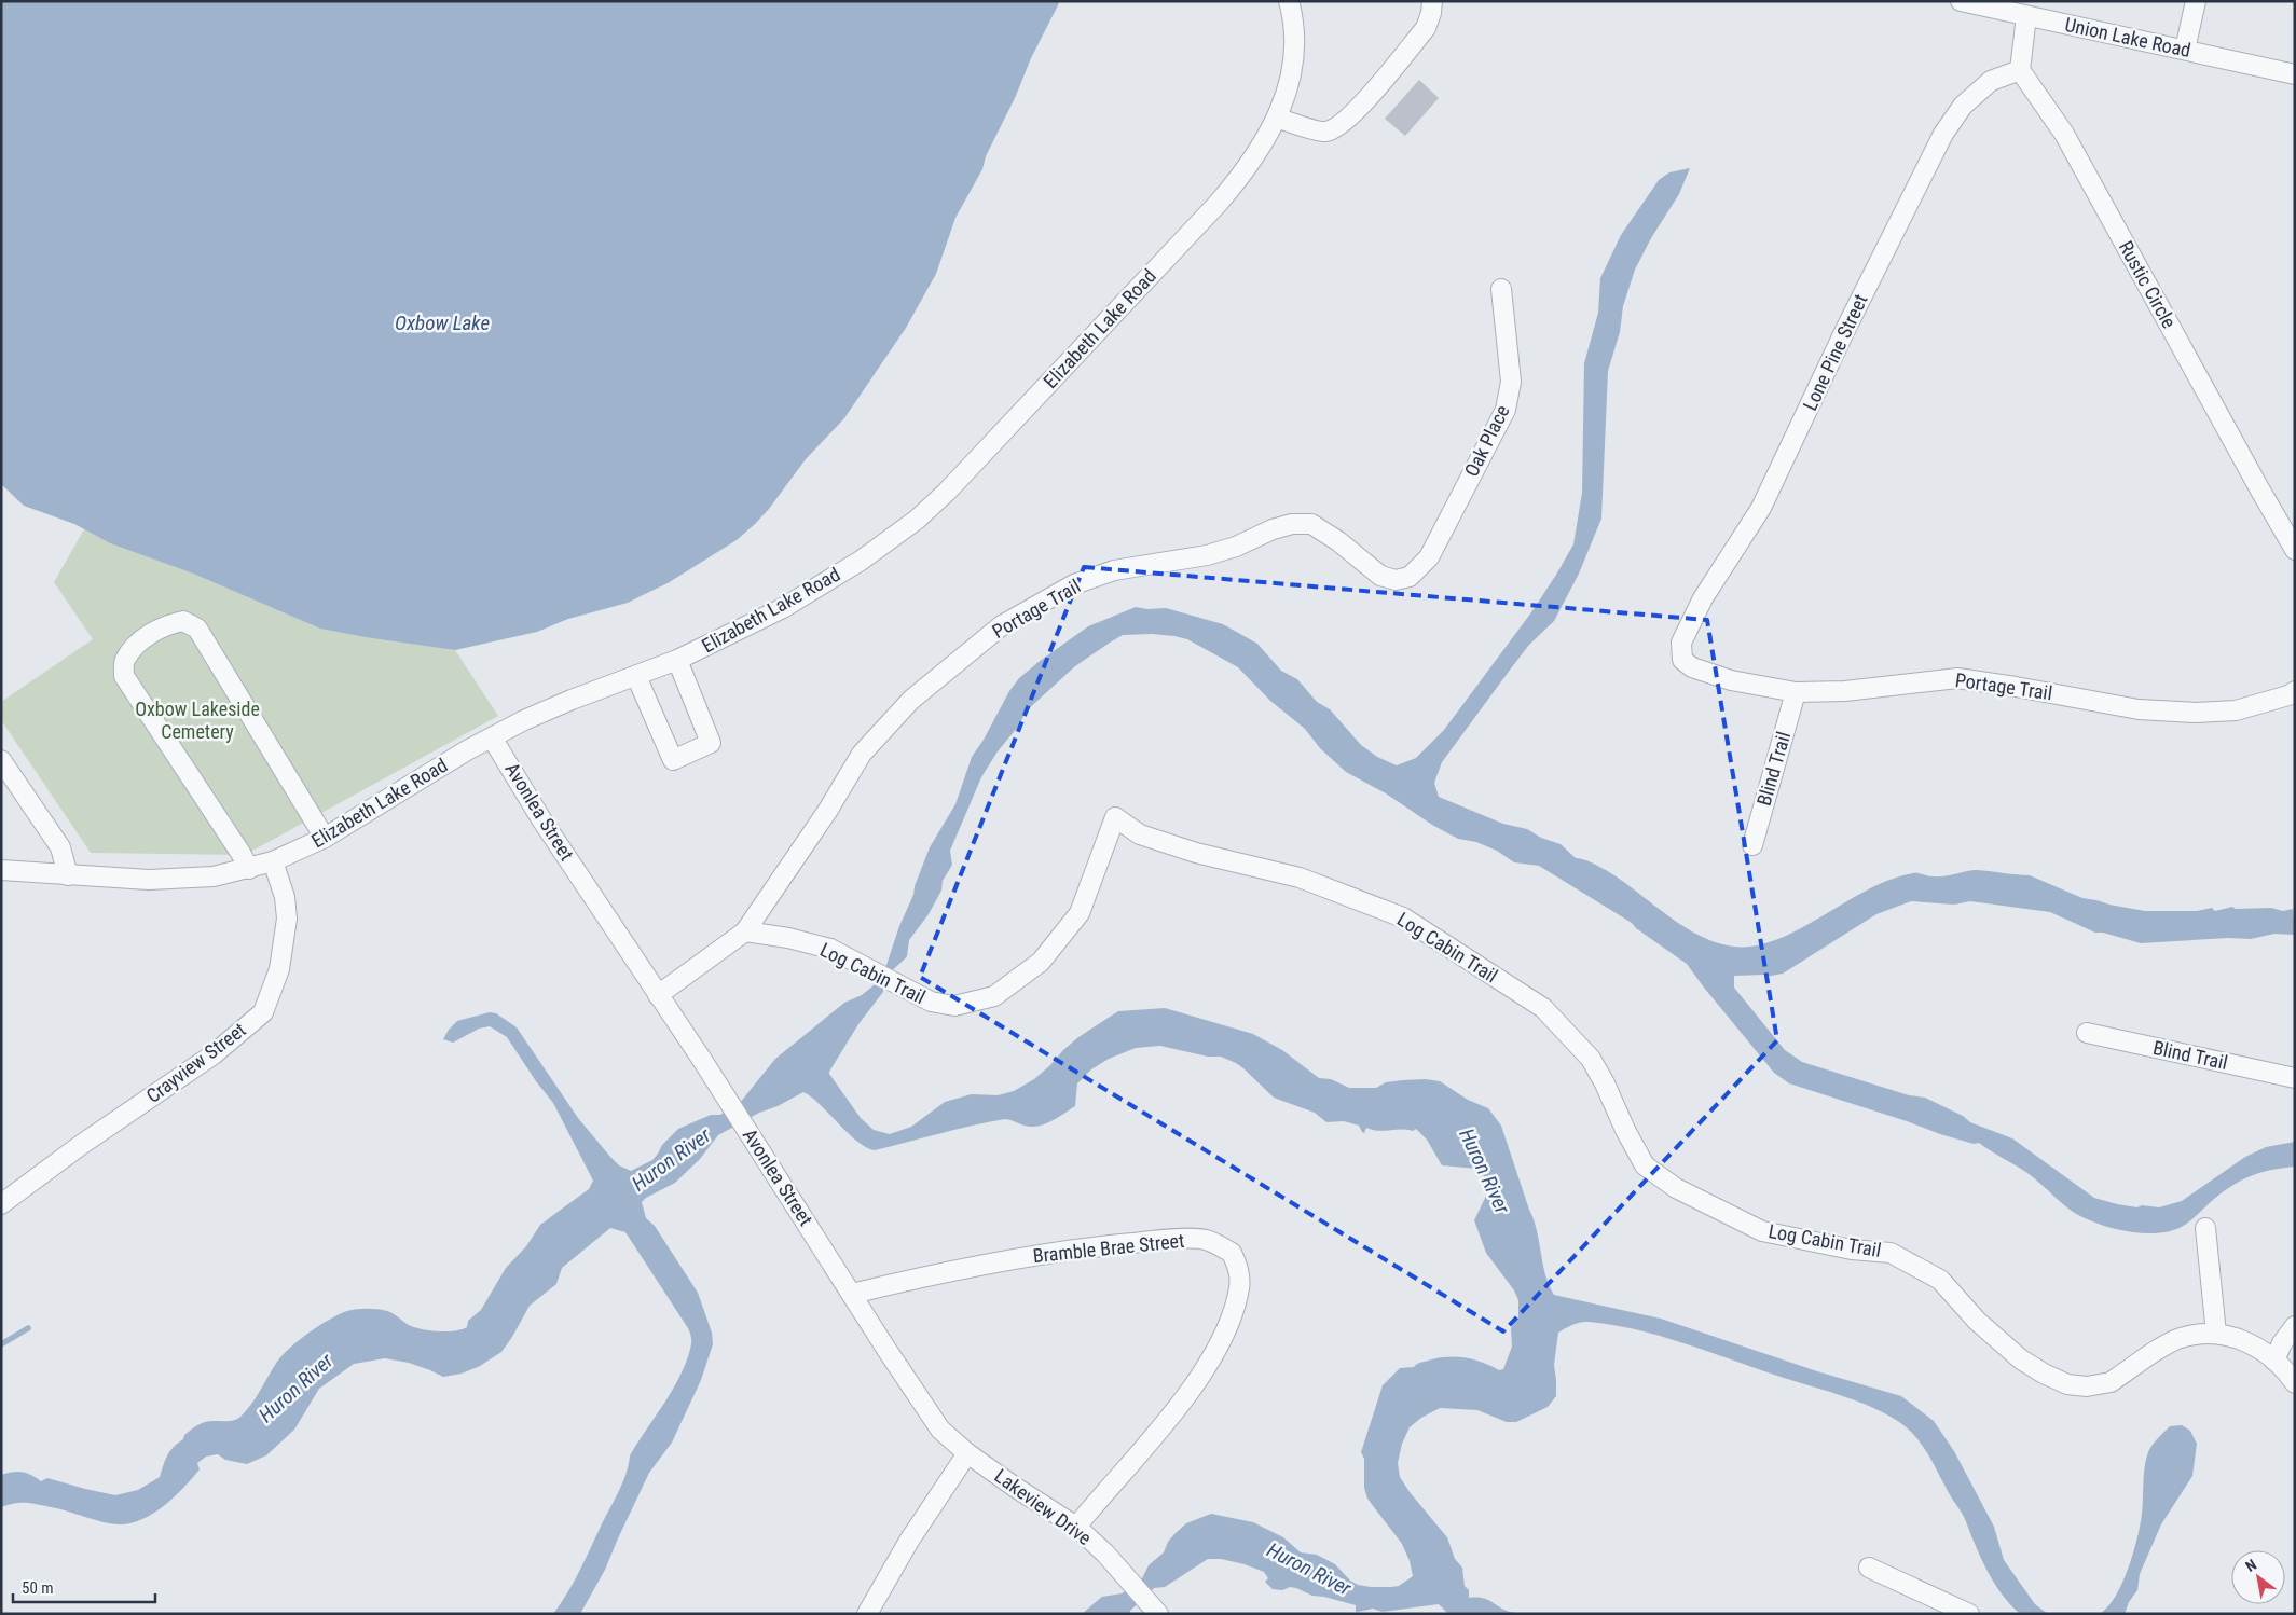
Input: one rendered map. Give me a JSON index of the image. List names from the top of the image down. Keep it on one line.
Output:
{"streets":{"street":["Union Lake Road","Rustic Circle","Elizabeth Lake Road","Lone Pine Street","Oak Place","Portage Trail","Blind Trail","Avonlea Street","Log Cabin Trail","Crayview Street","Bramble Brae Street","Lakeview Drive"]},"crossings":[["Rustic Circle","Lone Pine Street"],["Elizabeth Lake Road","Avonlea Street"],["Elizabeth Lake Road","Crayview Street"],["Lone Pine Street","Portage Trail"],["Oak Place","Portage Trail"],["Portage Trail","Blind Trail"],["Portage Trail","Log Cabin Trail"],["Avonlea Street","Bramble Brae Street"],["Avonlea Street","Lakeview Drive"],["Bramble Brae Street","Lakeview Drive"]],"water":["Oxbow Lake","Huron River"],"parks":["Oxbow Lakeside Cemetery"],"scale_bar":"50 m","north":"top left"}
